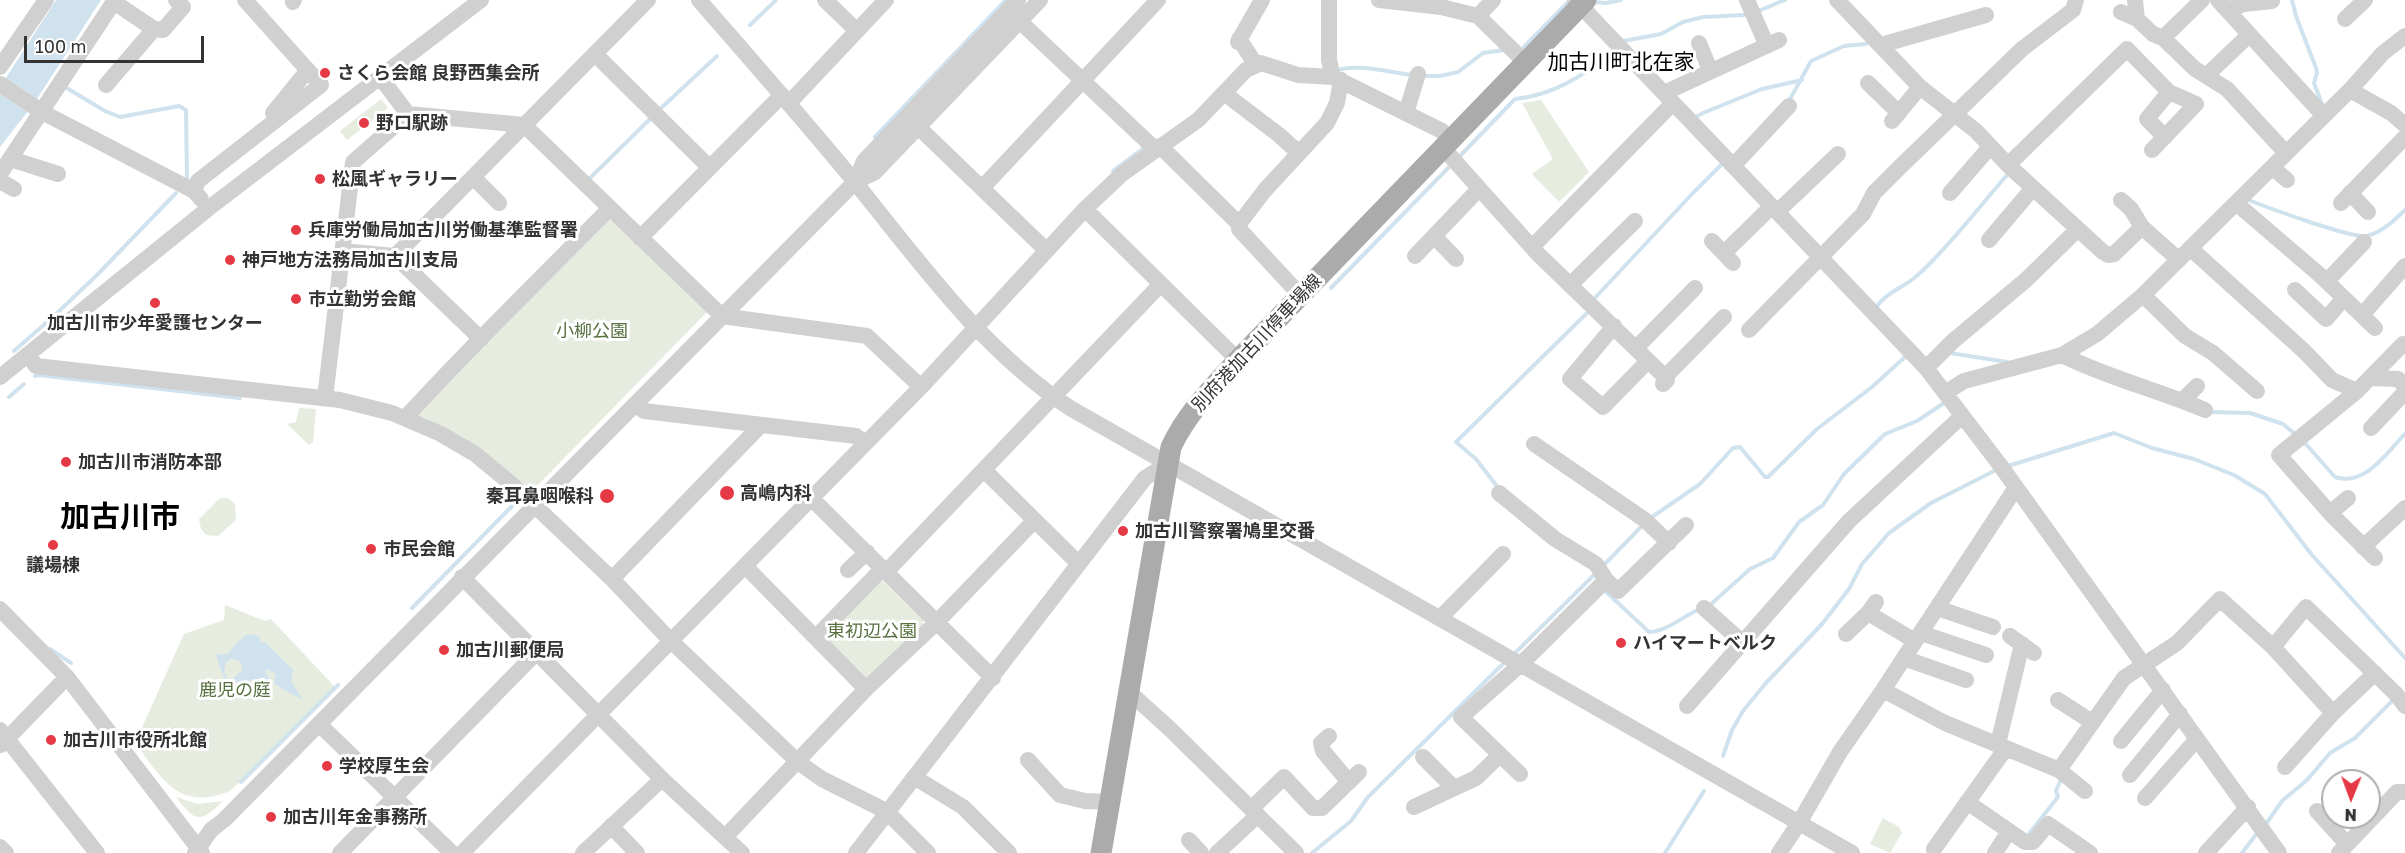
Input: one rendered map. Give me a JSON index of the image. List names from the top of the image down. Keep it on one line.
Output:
{"streets":{"main road":["別府港加古川停車場線"]},"districts":["加古川町北在家","加古川市"],"parks":["小柳公園","東初辺公園","鹿児の庭"],"places":["さくら会館 良野西集会所","野口駅跡","松風ギャラリー","兵庫労働局加古川労働基準監督署","神戸地方法務局加古川支局","市立勤労会館","加古川市少年愛護センター","加古川市消防本部","高嶋内科","秦耳鼻咽喉科","加古川警察署鳩里交番","議場棟","市民会館","ハイマートベルク","加古川郵便局","加古川市役所北館","学校厚生会","加古川年金事務所"],"scale_bar":"100 m","north":"bottom"}
